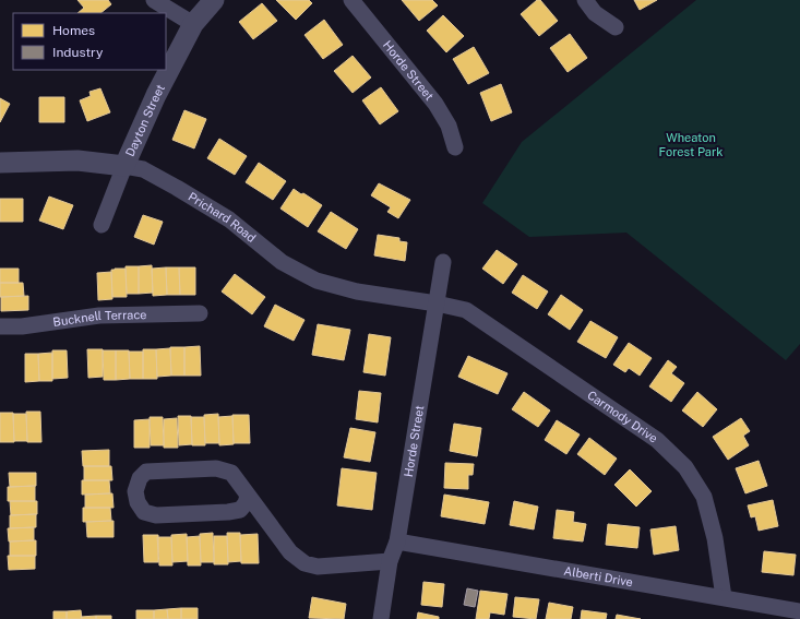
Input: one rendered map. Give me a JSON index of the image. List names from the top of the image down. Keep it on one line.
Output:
{"streets":{"street":["Horde Street","Dayton Street","Prichard Road","Bucknell Terrace","Carmody Drive","Alberti Drive"]},"crossings":[["Horde Street","Prichard Road"],["Horde Street","Carmody Drive"],["Horde Street","Alberti Drive"],["Dayton Street","Prichard Road"],["Prichard Road","Carmody Drive"],["Carmody Drive","Alberti Drive"]],"parks":["Wheaton Forest Park"],"legend":["Homes","Industry"]}
